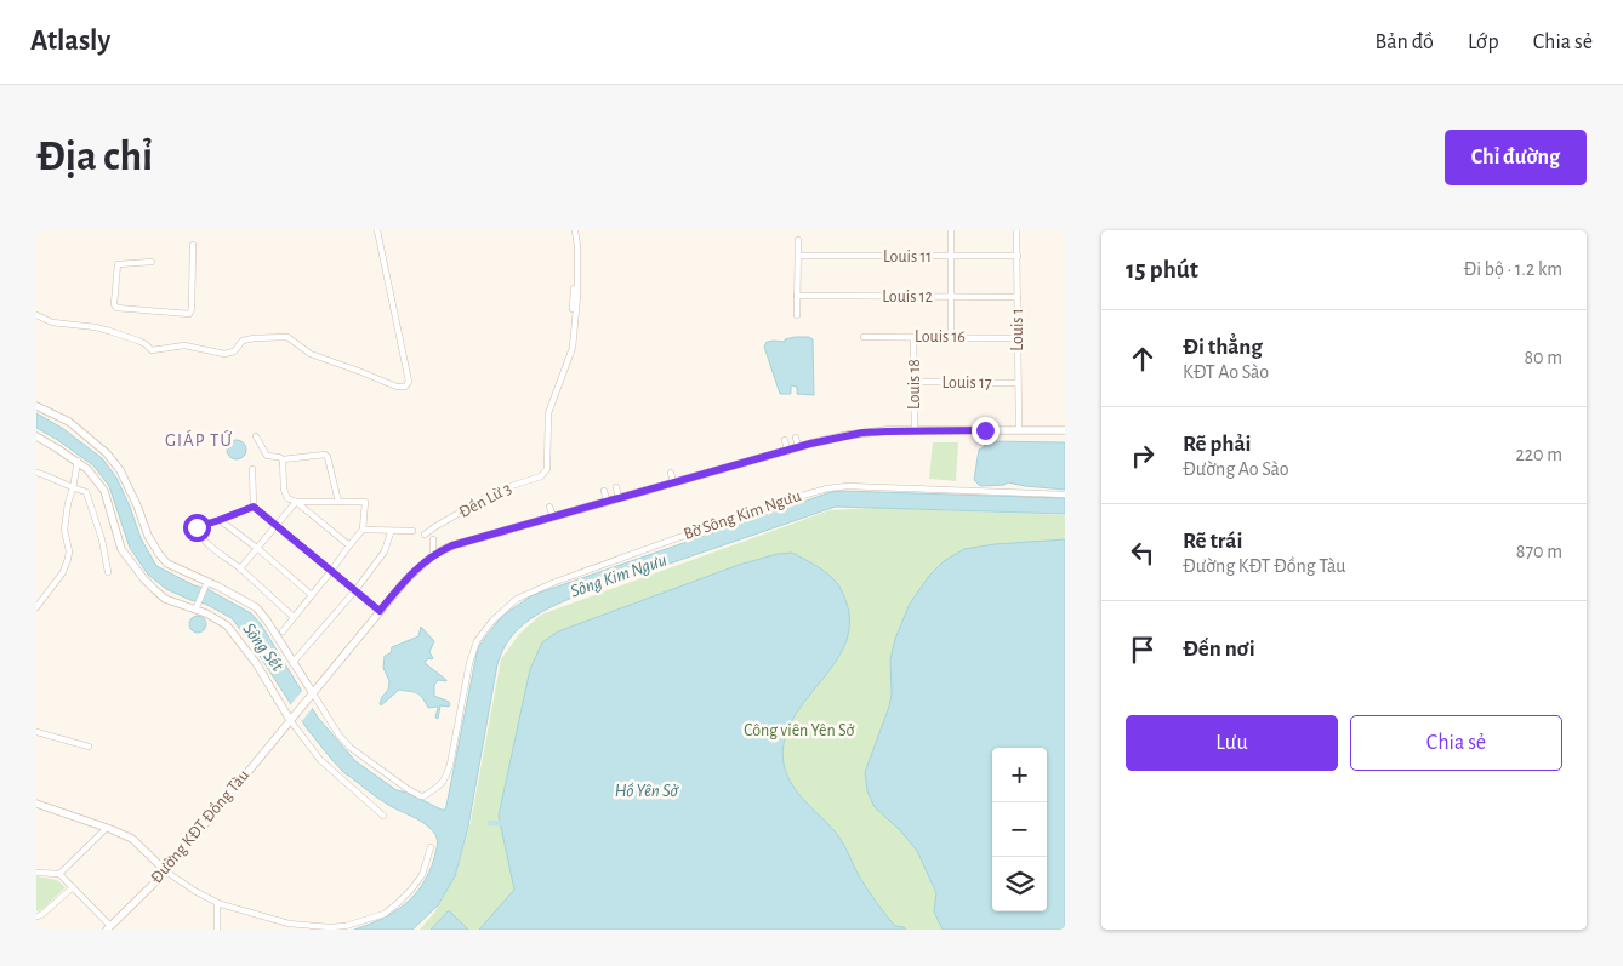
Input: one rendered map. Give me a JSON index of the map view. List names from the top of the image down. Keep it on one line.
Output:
{"streets":{"main road":["Đường KĐT Đồng Tàu"],"street":["Louis 11","Louis 12","Louis 1","Louis 16","Louis 17","Louis 18","Đền Lừ 3","Bờ Sông Kim Ngưu"]},"crossings":[["Louis 11","Louis 1"],["Louis 12","Louis 1"],["Louis 1","Louis 16"],["Louis 1","Louis 17"],["Louis 16","Louis 18"],["Louis 17","Louis 18"],["Bờ Sông Kim Ngưu","Đường KĐT Đồng Tàu"]],"districts":["GIÁP TỨ"],"water":["Sông Kim Ngưu","Sông Sét","Hồ Yên Sở"],"parks":["Công viên Yên Sở"],"page":{"header":"Atlasly","nav":["Bản đồ","Lớp","Chia sẻ"],"buttons":["Chỉ đường",["Lưu","Chia sẻ"]],"title":"Địa chỉ","heading":["15 phút","Đi bộ · 1.2 km"],"list":[["Đi thẳng","KĐT Ao Sào","80 m"],["Rẽ phải","Đường Ao Sào","220 m"],["Rẽ trái","Đường KĐT Đồng Tàu","870 m"],"Đến nơi"],"map_buttons":["+","−"]}}
